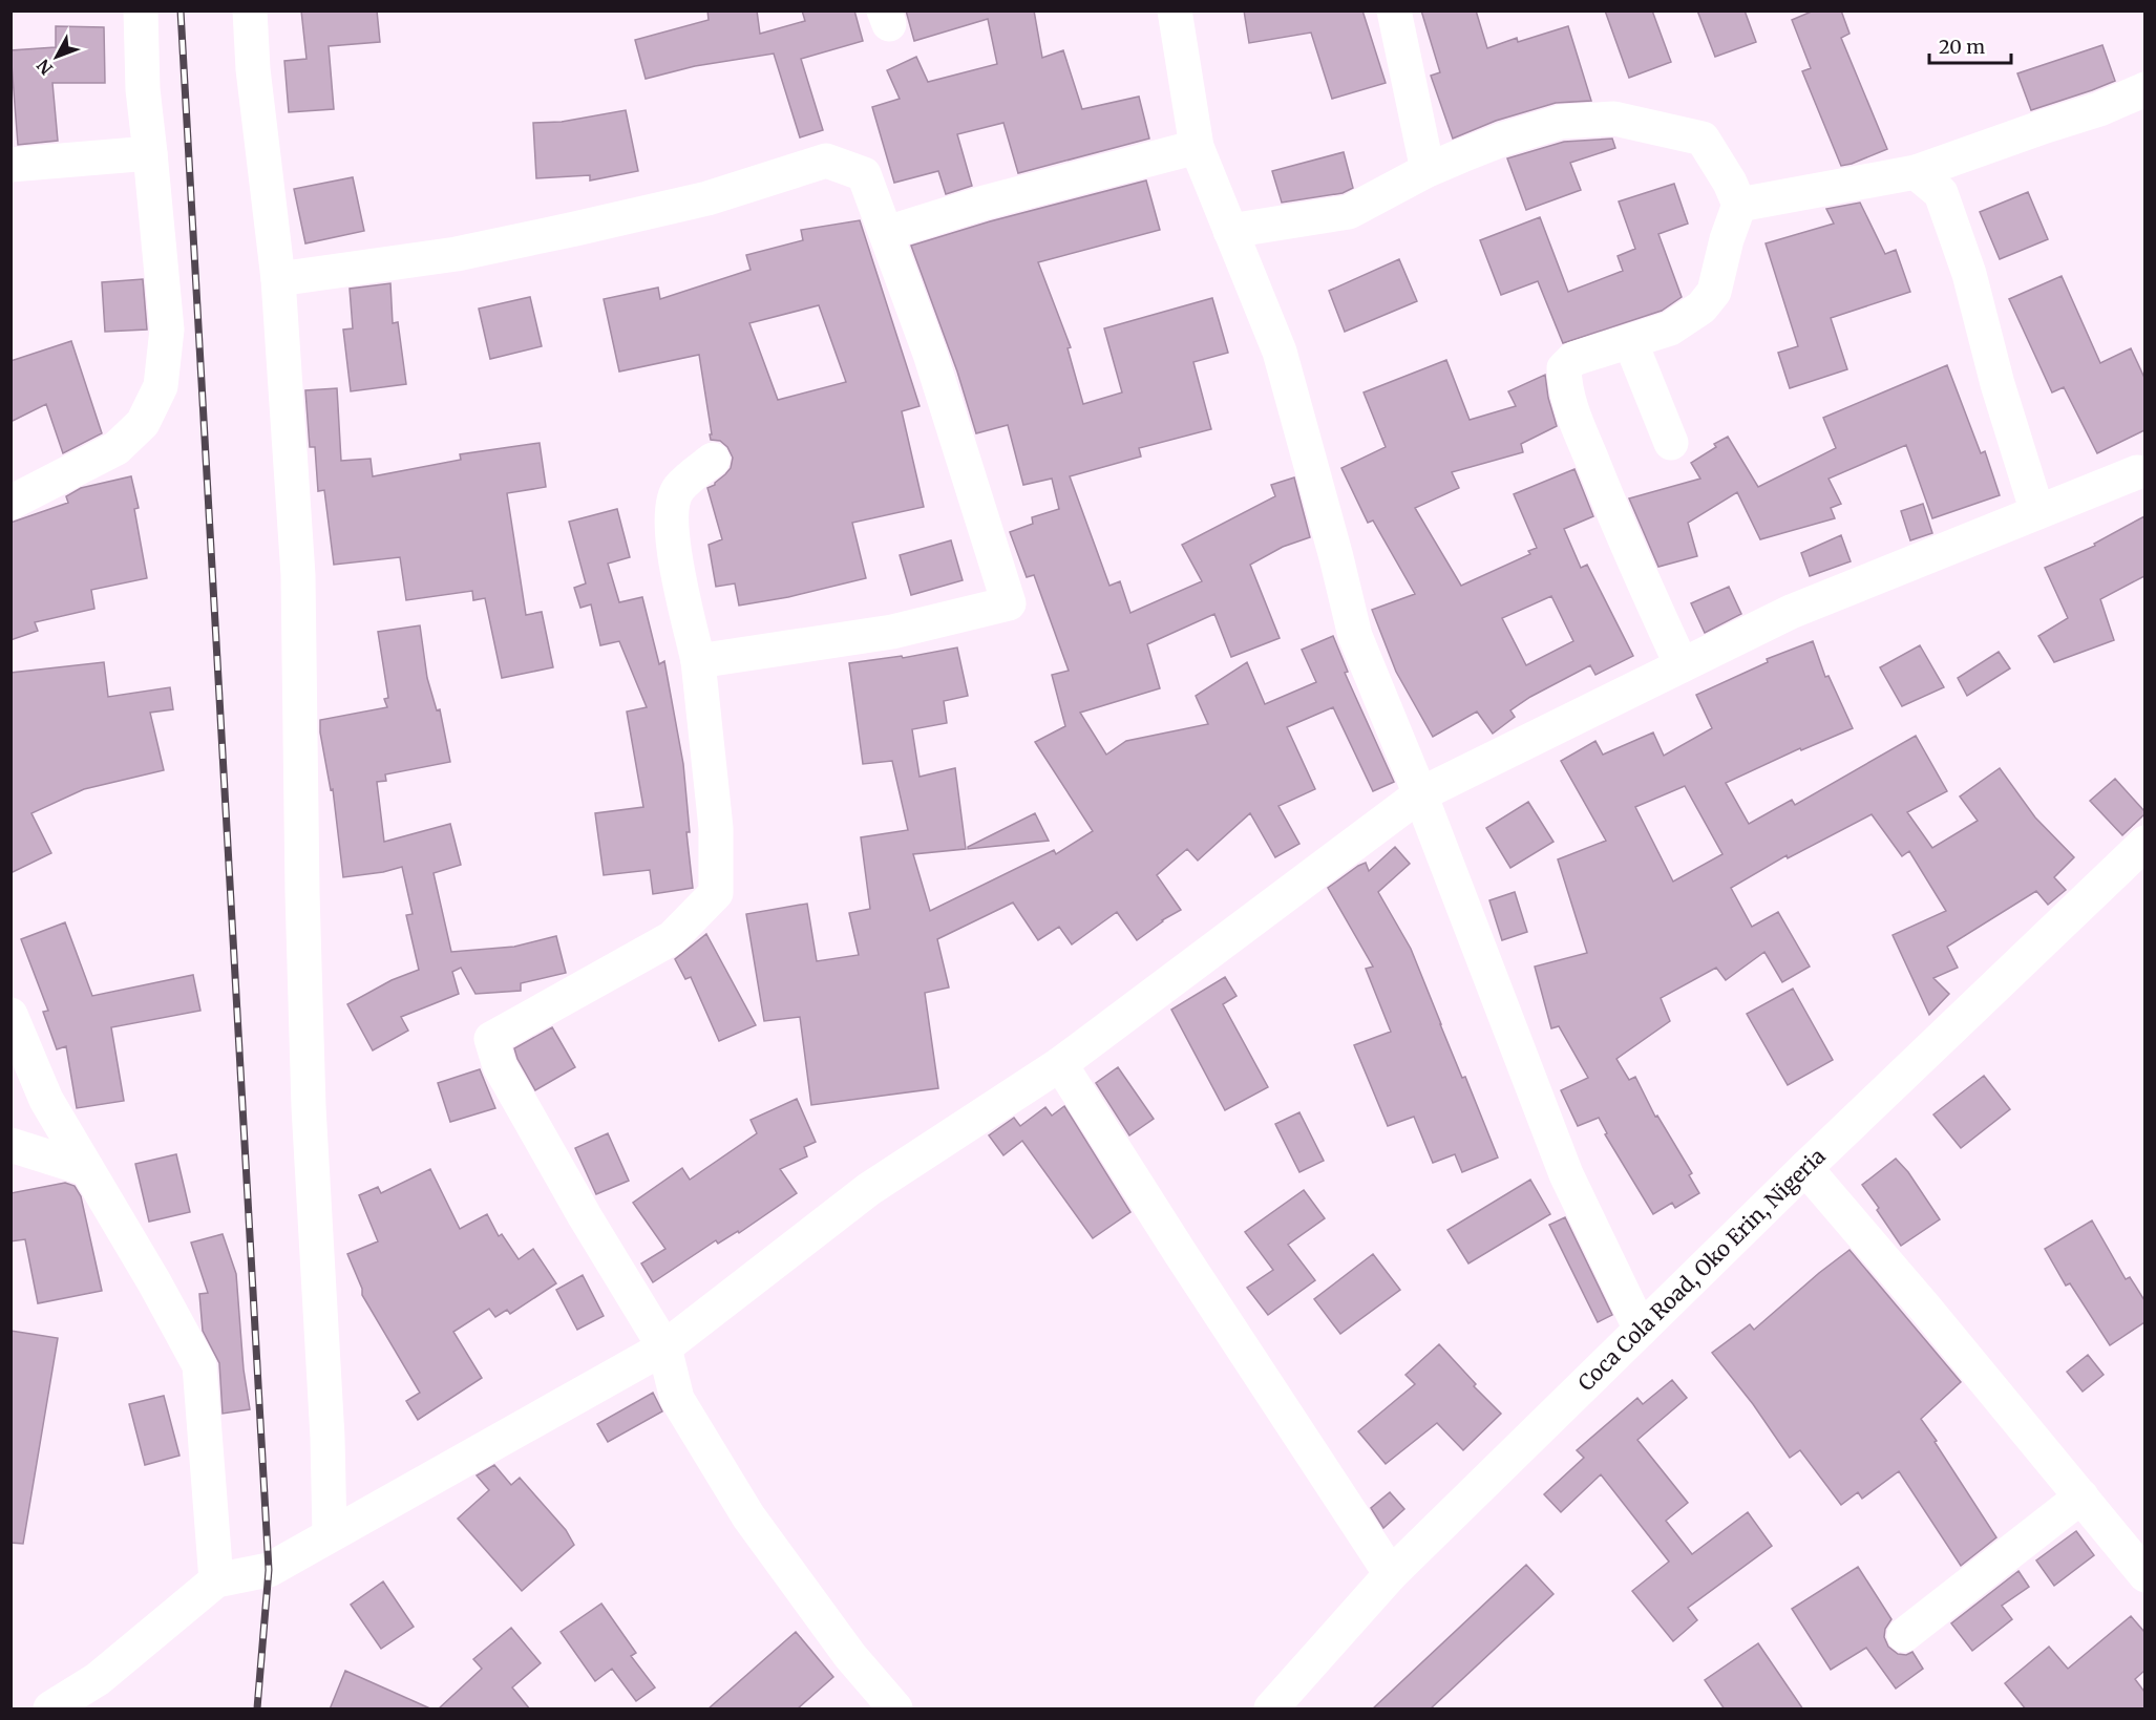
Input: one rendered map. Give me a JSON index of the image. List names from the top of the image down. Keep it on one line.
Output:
{"streets":{"street":["Coca Cola Road, Oko Erin, Nigeria"]},"scale_bar":"20 m","north":"bottom left"}
